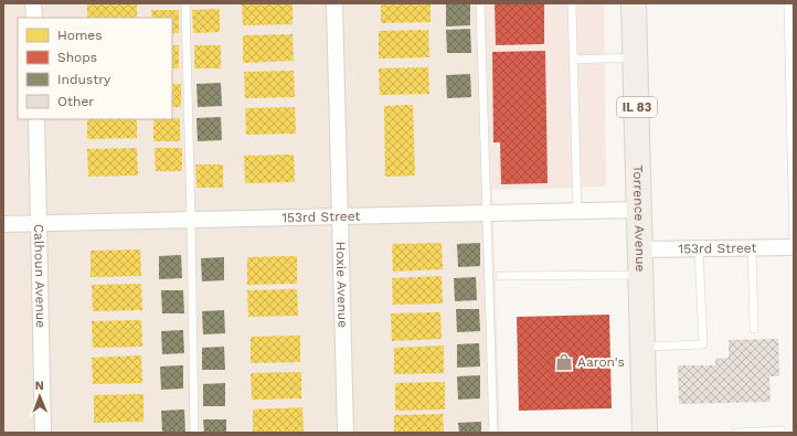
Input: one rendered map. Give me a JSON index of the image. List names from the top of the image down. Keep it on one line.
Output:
{"streets":{"main road":["IL 83","Torrence Avenue"],"street":["153rd Street","Calhoun Avenue","Hoxie Avenue"]},"crossings":[["153rd Street","Torrence Avenue"],["153rd Street","Calhoun Avenue"],["153rd Street","Hoxie Avenue"]],"places":{"shop":["Aaron's"]},"legend":["Homes","Shops","Industry","Other"],"north":"top"}
